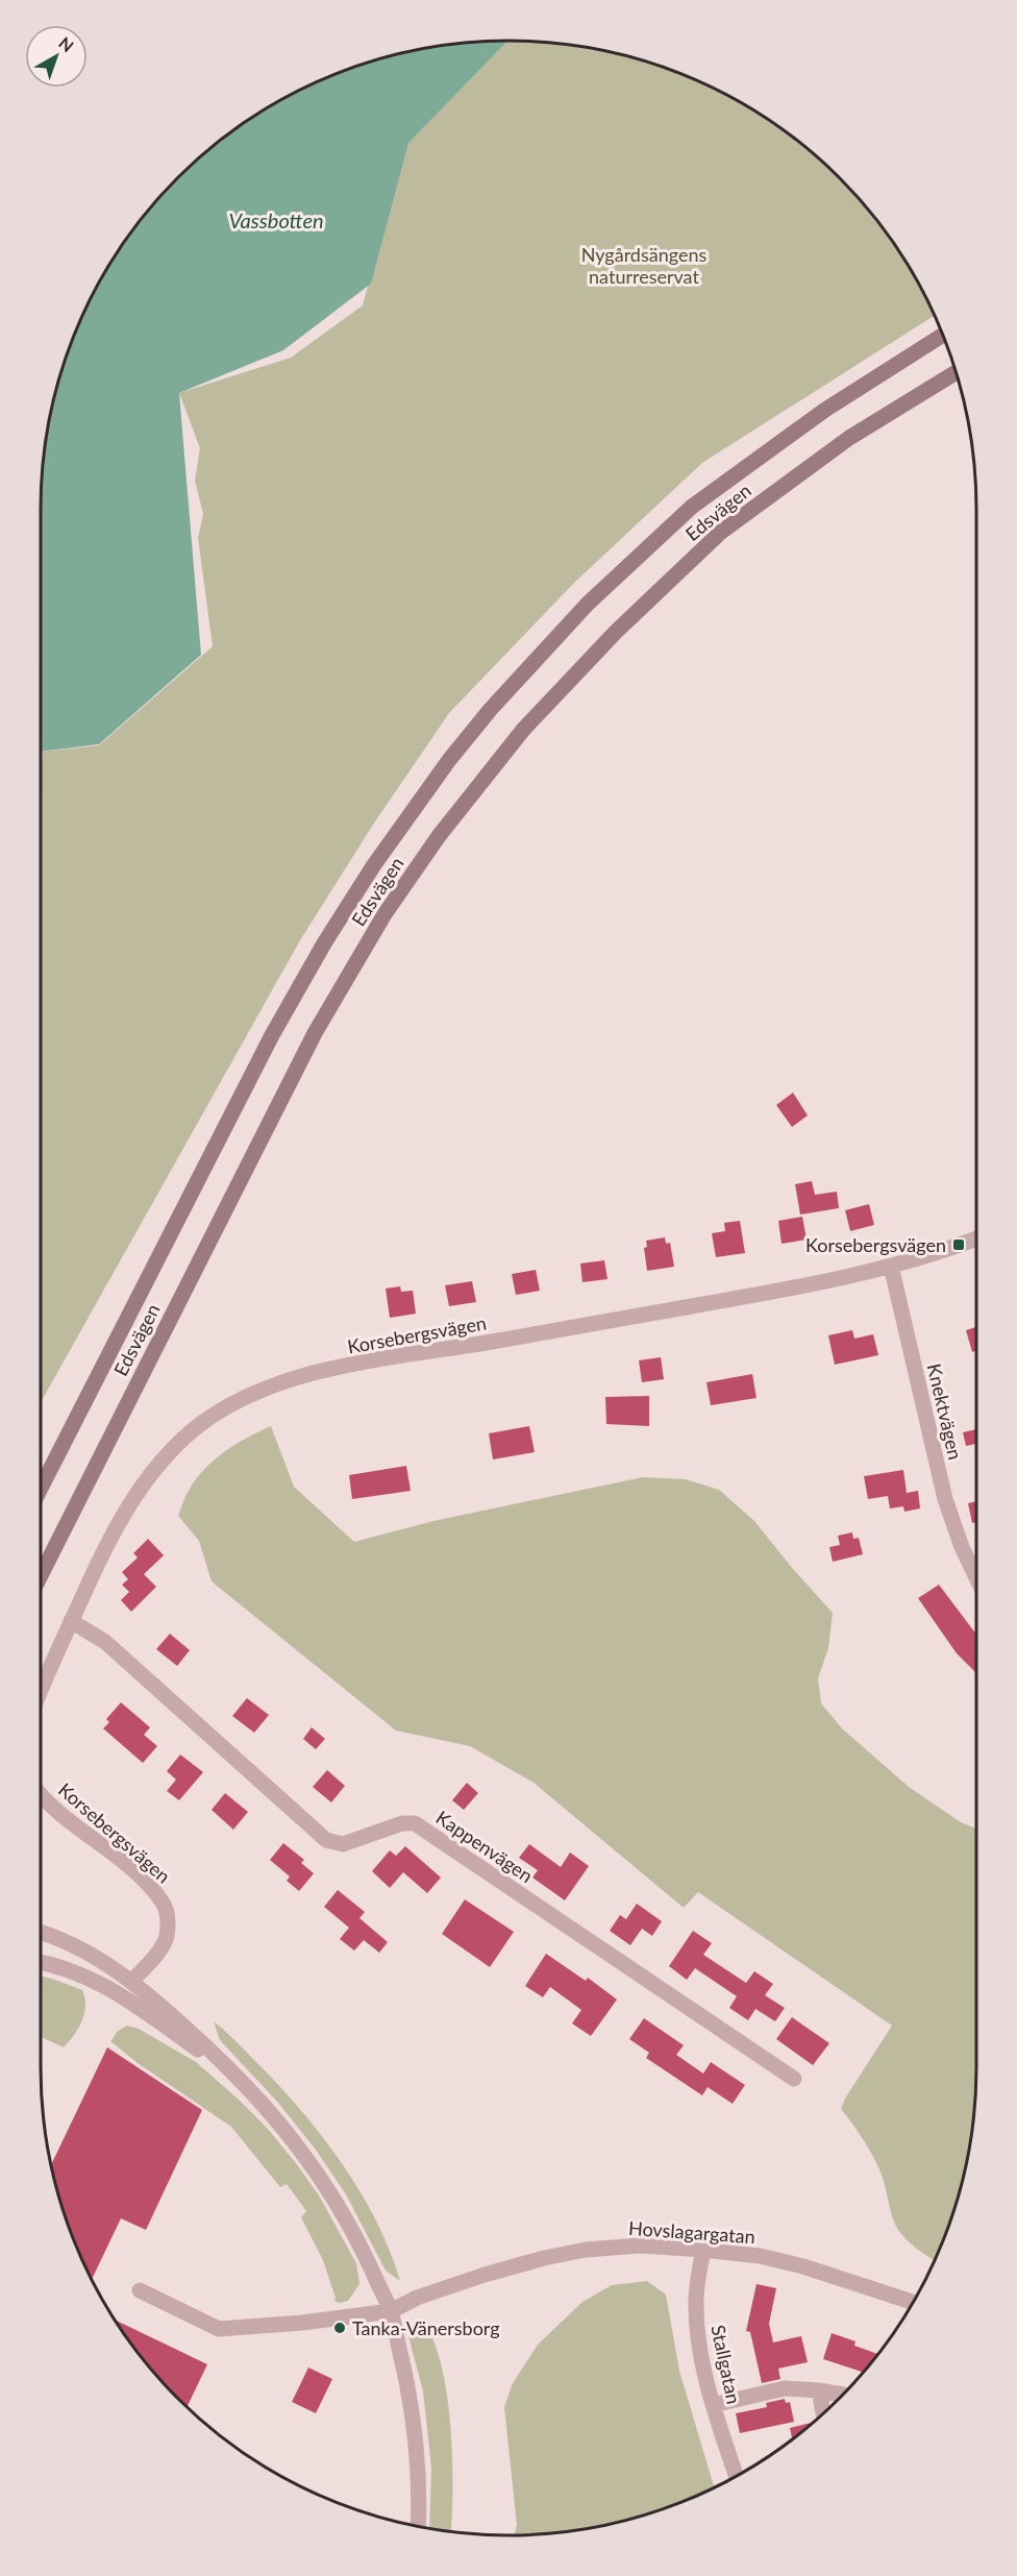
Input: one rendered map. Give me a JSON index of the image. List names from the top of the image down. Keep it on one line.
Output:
{"streets":{"main road":["Edsvägen"],"street":["Korsebergsvägen","Knektvägen","Kappenvägen","Hovslagargatan","Stallgatan"]},"crossings":[["Korsebergsvägen","Knektvägen"],["Korsebergsvägen","Kappenvägen"],["Hovslagargatan","Stallgatan"]],"water":["Vassbotten"],"parks":["Nygårdsängens naturreservat"],"places":{"transit":["Korsebergsvägen"],"other":["Tanka-Vänersborg"]},"north":"top right"}
